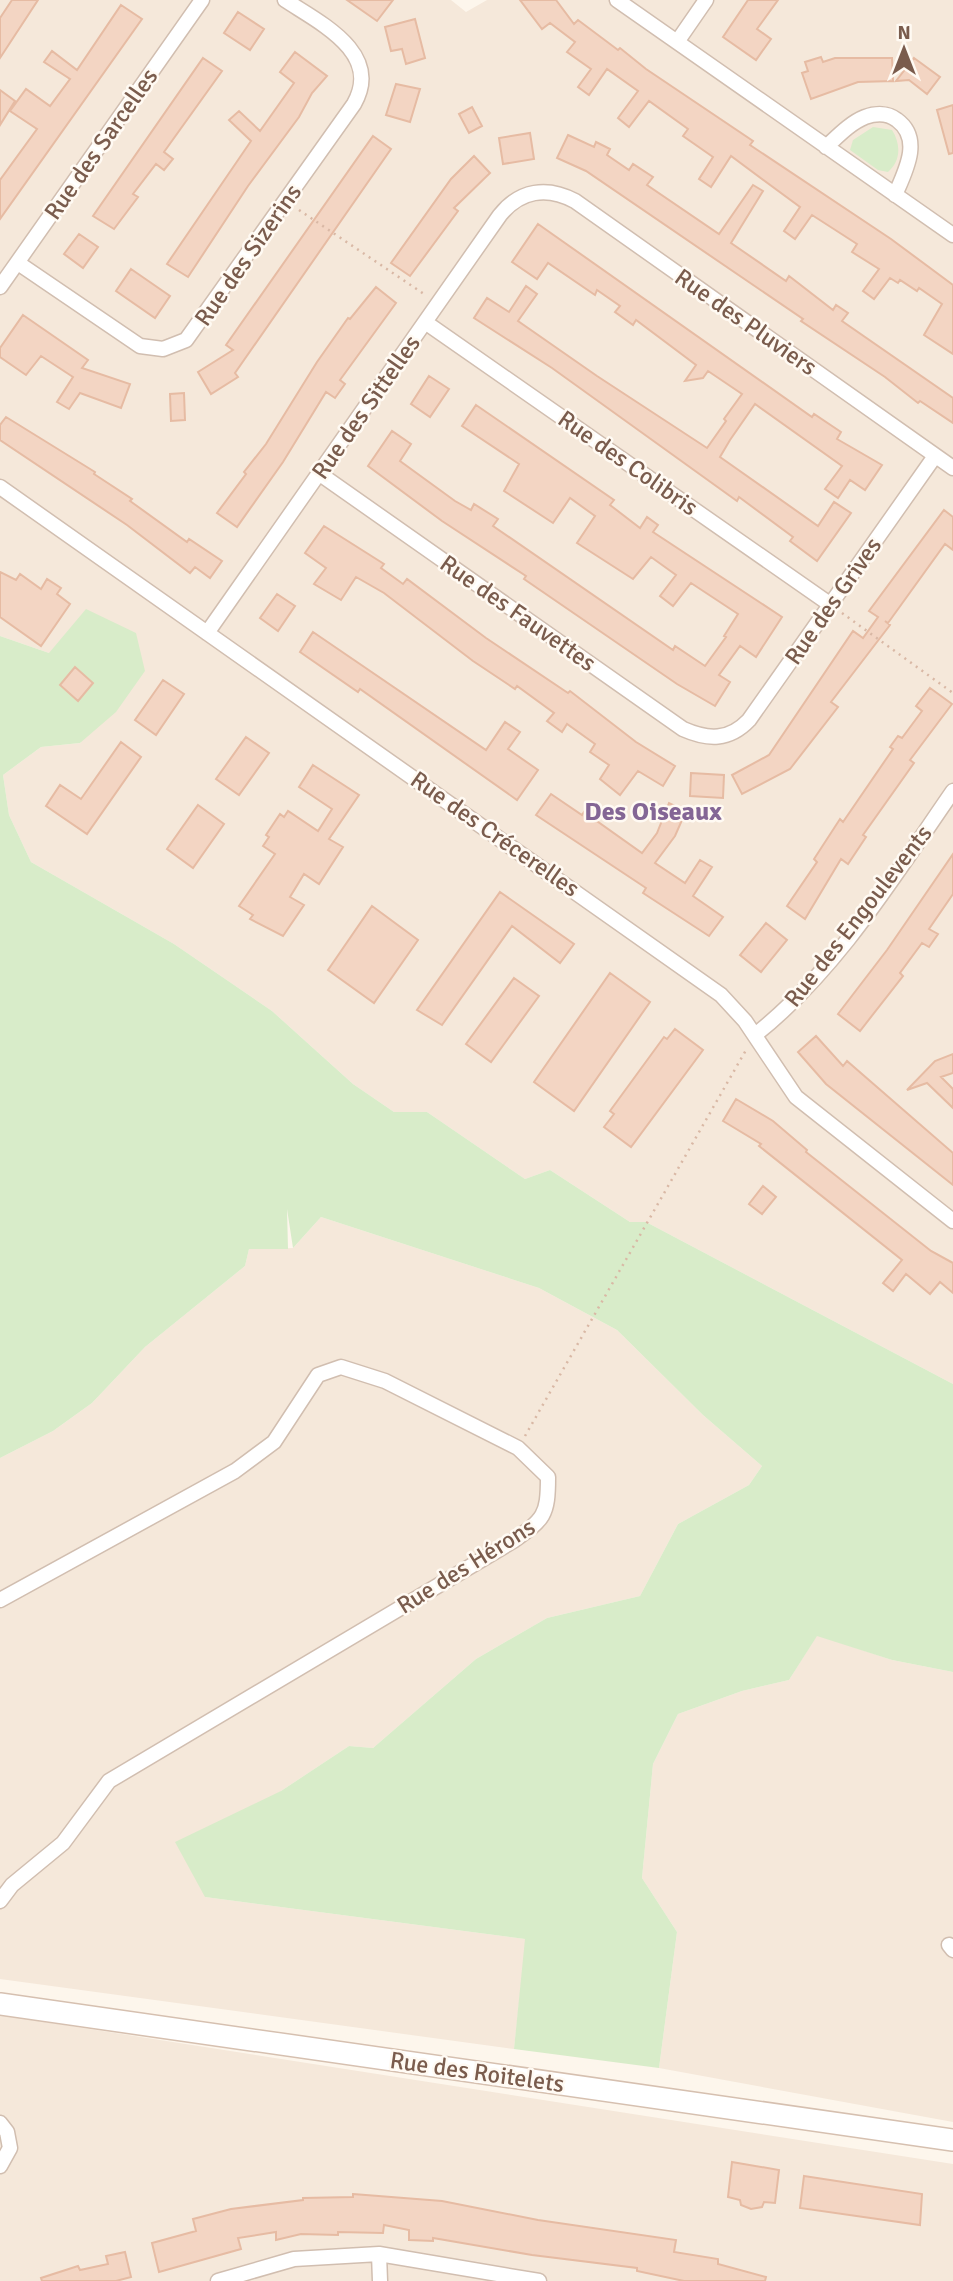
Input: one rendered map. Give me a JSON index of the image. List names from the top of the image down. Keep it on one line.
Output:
{"streets":{"street":["Rue des Sarcelles","Rue des Sizerins","Rue des Pluviers","Rue des Sittelles","Rue des Colibris","Rue des Grives","Rue des Fauvettes","Rue des Crécerelles","Rue des Engoulevents","Rue des Hérons","Rue des Roitelets"]},"crossings":[["Rue des Sarcelles","Rue des Sizerins"],["Rue des Pluviers","Rue des Sittelles"],["Rue des Pluviers","Rue des Grives"],["Rue des Sittelles","Rue des Colibris"],["Rue des Sittelles","Rue des Fauvettes"],["Rue des Sittelles","Rue des Crécerelles"],["Rue des Colibris","Rue des Grives"],["Rue des Grives","Rue des Fauvettes"],["Rue des Crécerelles","Rue des Engoulevents"]],"districts":["Des Oiseaux"],"north":"top"}
